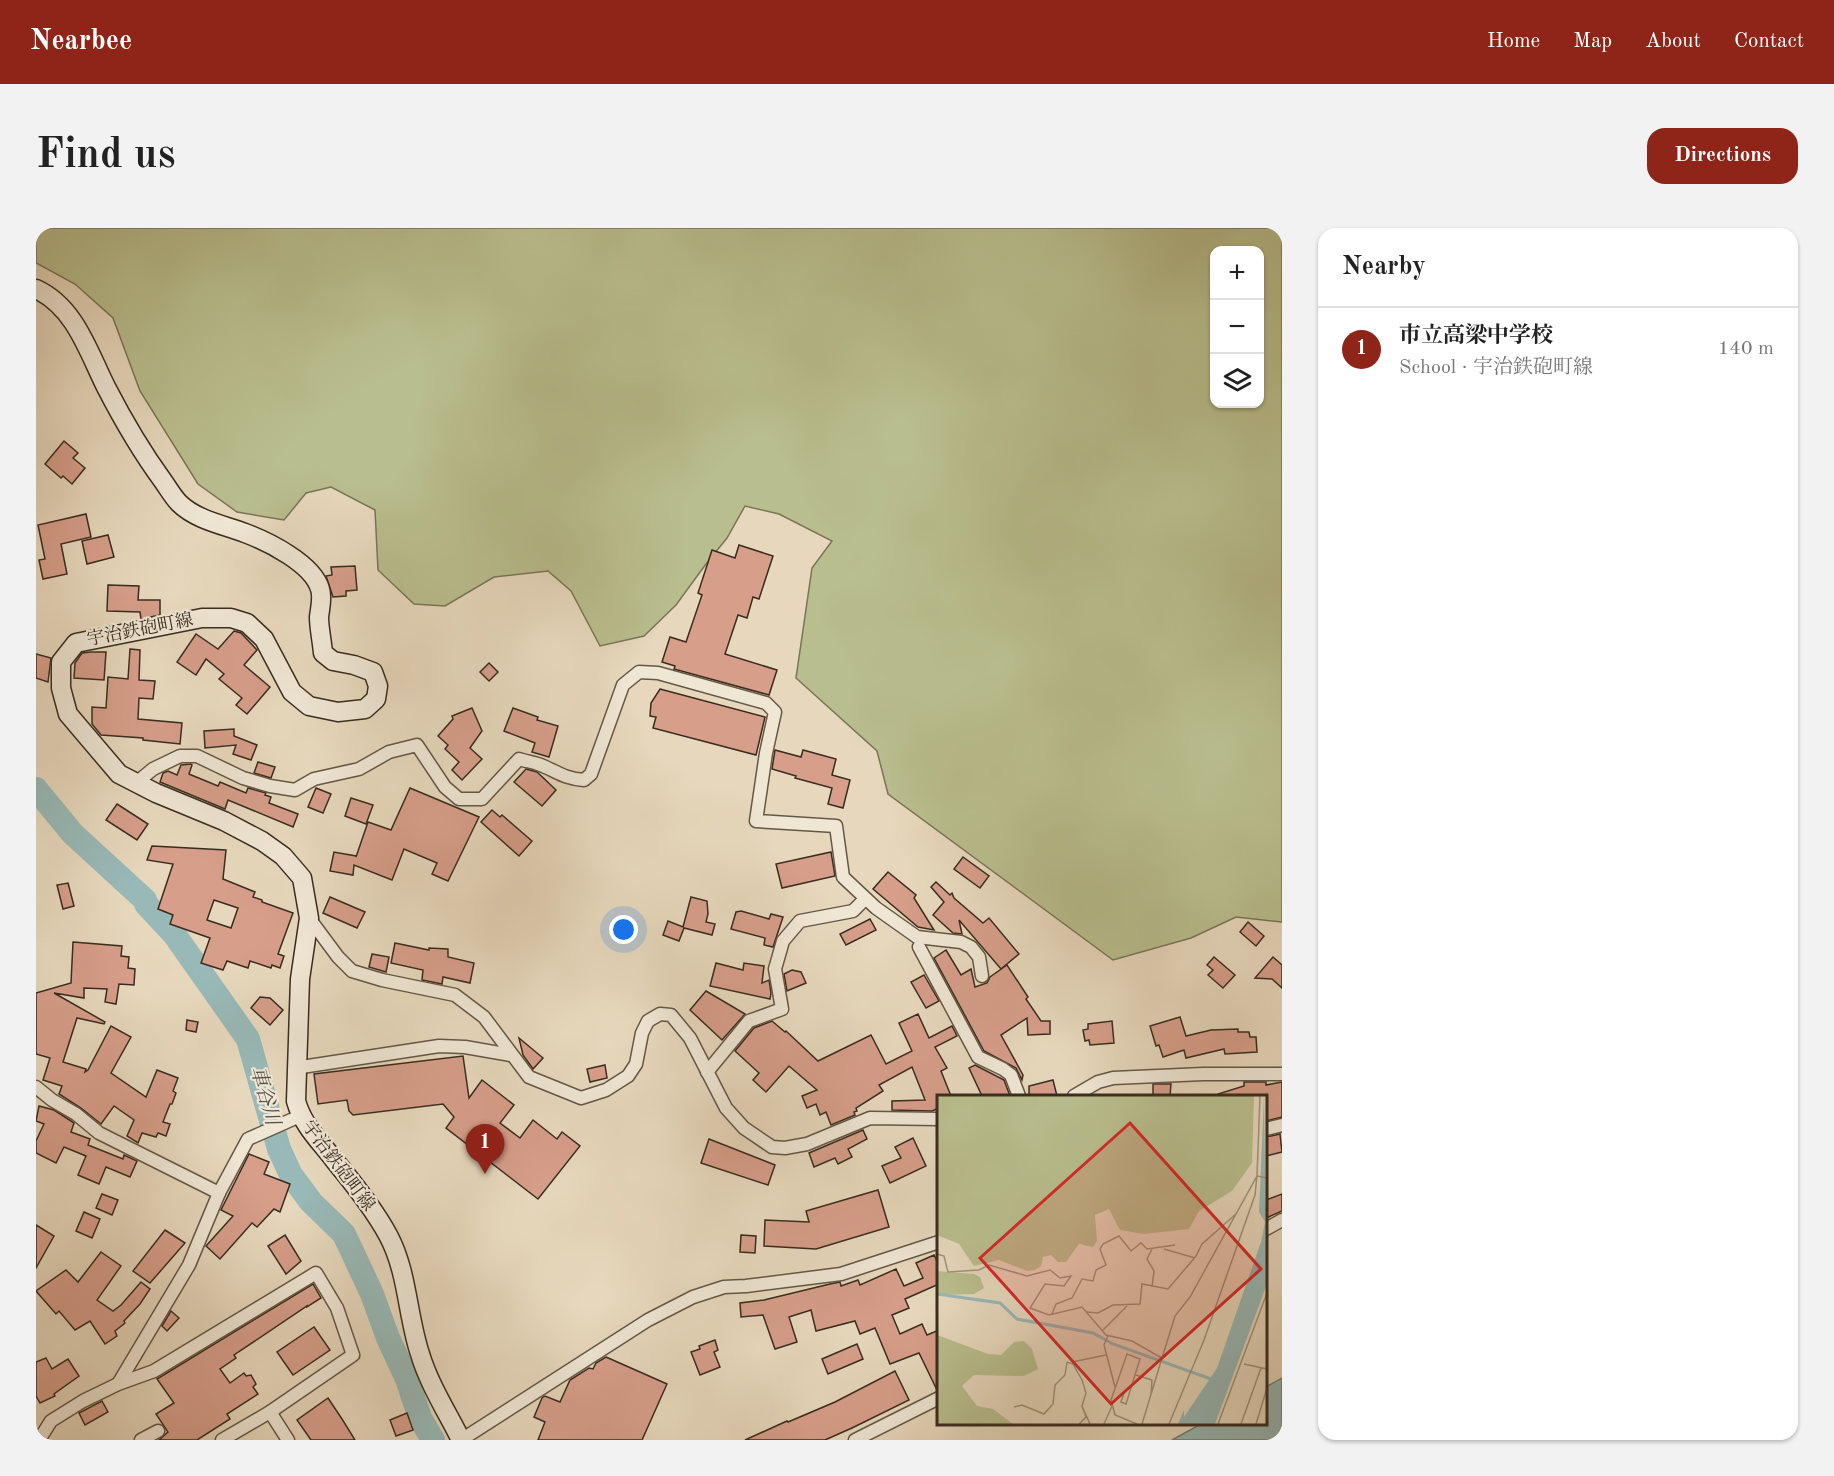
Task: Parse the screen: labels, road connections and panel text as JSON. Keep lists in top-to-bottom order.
{
  "streets": {
    "main road": ["宇治鉄砲町線"]
  },
  "water": ["車谷川"],
  "page": {
    "header": "Nearbee",
    "nav": [
      "Home",
      "Map",
      "About",
      "Contact"
    ],
    "buttons": "Directions",
    "title": "Find us",
    "heading": "Nearby",
    "map_buttons": ["+", "−"],
    "list": [
      {
        "mark": "1",
        "name": "市立高梁中学校",
        "note": "School · 宇治鉄砲町線",
        "value": "140 m"
      }
    ],
    "pins": "1"
  }
}
